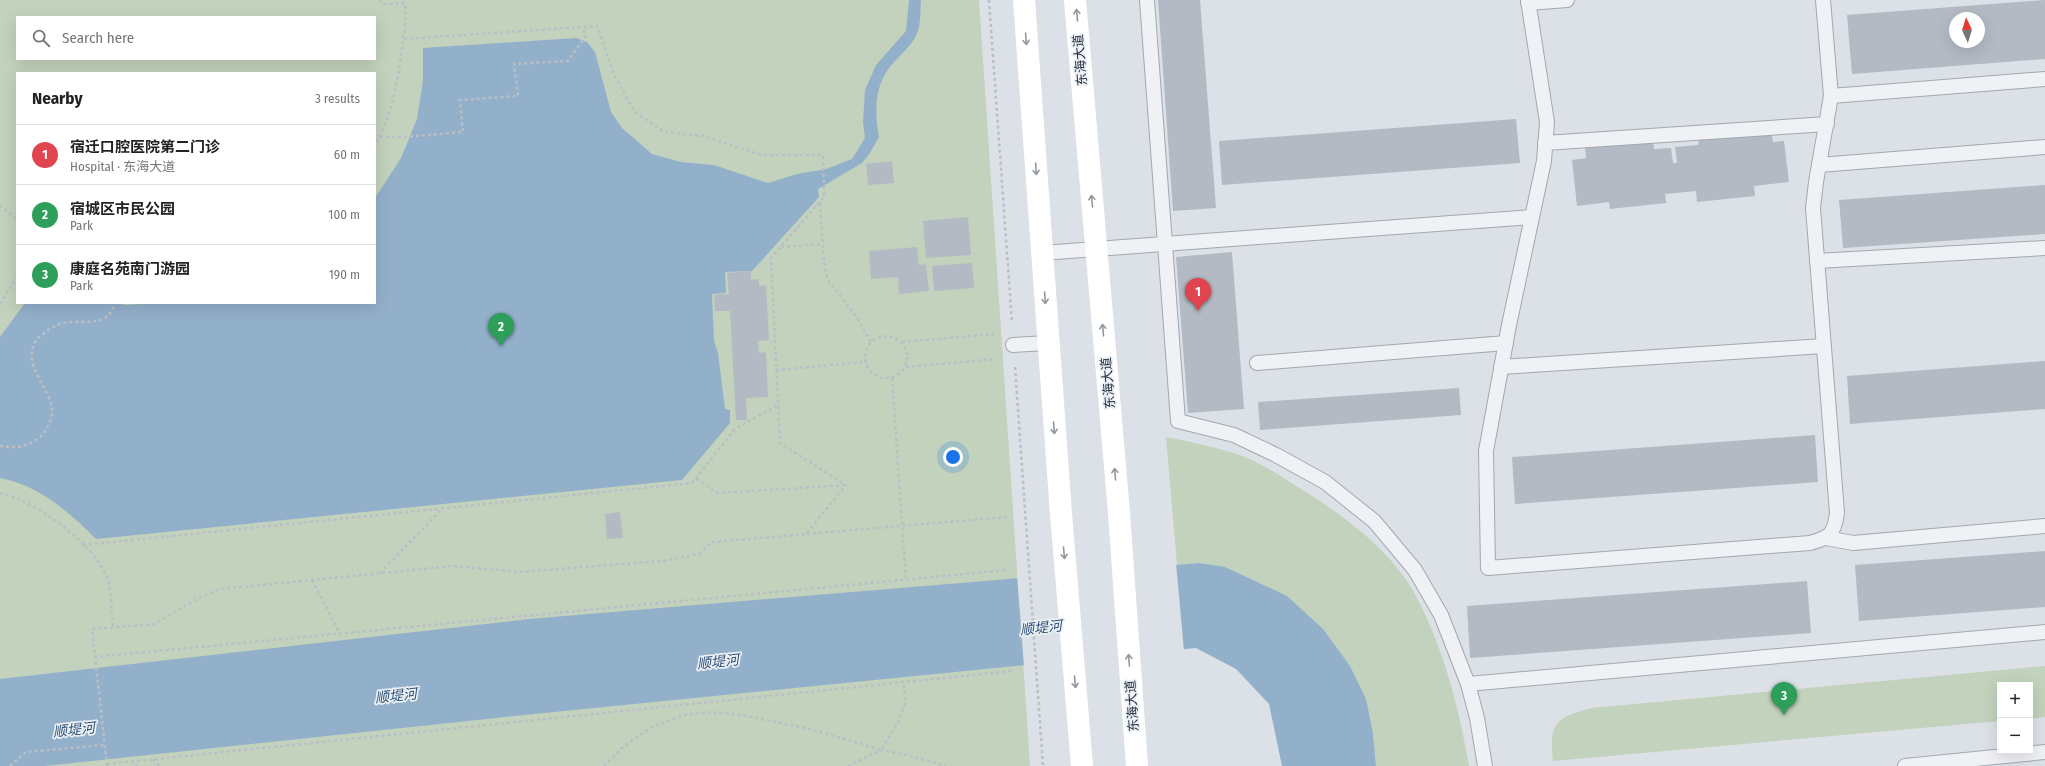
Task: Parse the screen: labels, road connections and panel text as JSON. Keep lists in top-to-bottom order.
{
  "streets": {
    "street": ["东海大道"]
  },
  "water": ["顺堤河"],
  "north": "top",
  "page": {
    "search": "Search here",
    "heading": ["Nearby", "3 results"],
    "list": [
      {
        "mark": "1",
        "name": "宿迁口腔医院第二门诊",
        "note": "Hospital · 东海大道",
        "value": "60 m"
      },
      {
        "mark": "2",
        "name": "宿城区市民公园",
        "note": "Park",
        "value": "100 m"
      },
      {
        "mark": "3",
        "name": "康庭名苑南门游园",
        "note": "Park",
        "value": "190 m"
      }
    ],
    "pins": ["1", "2", "3"],
    "map_buttons": ["+", "−"]
  }
}
